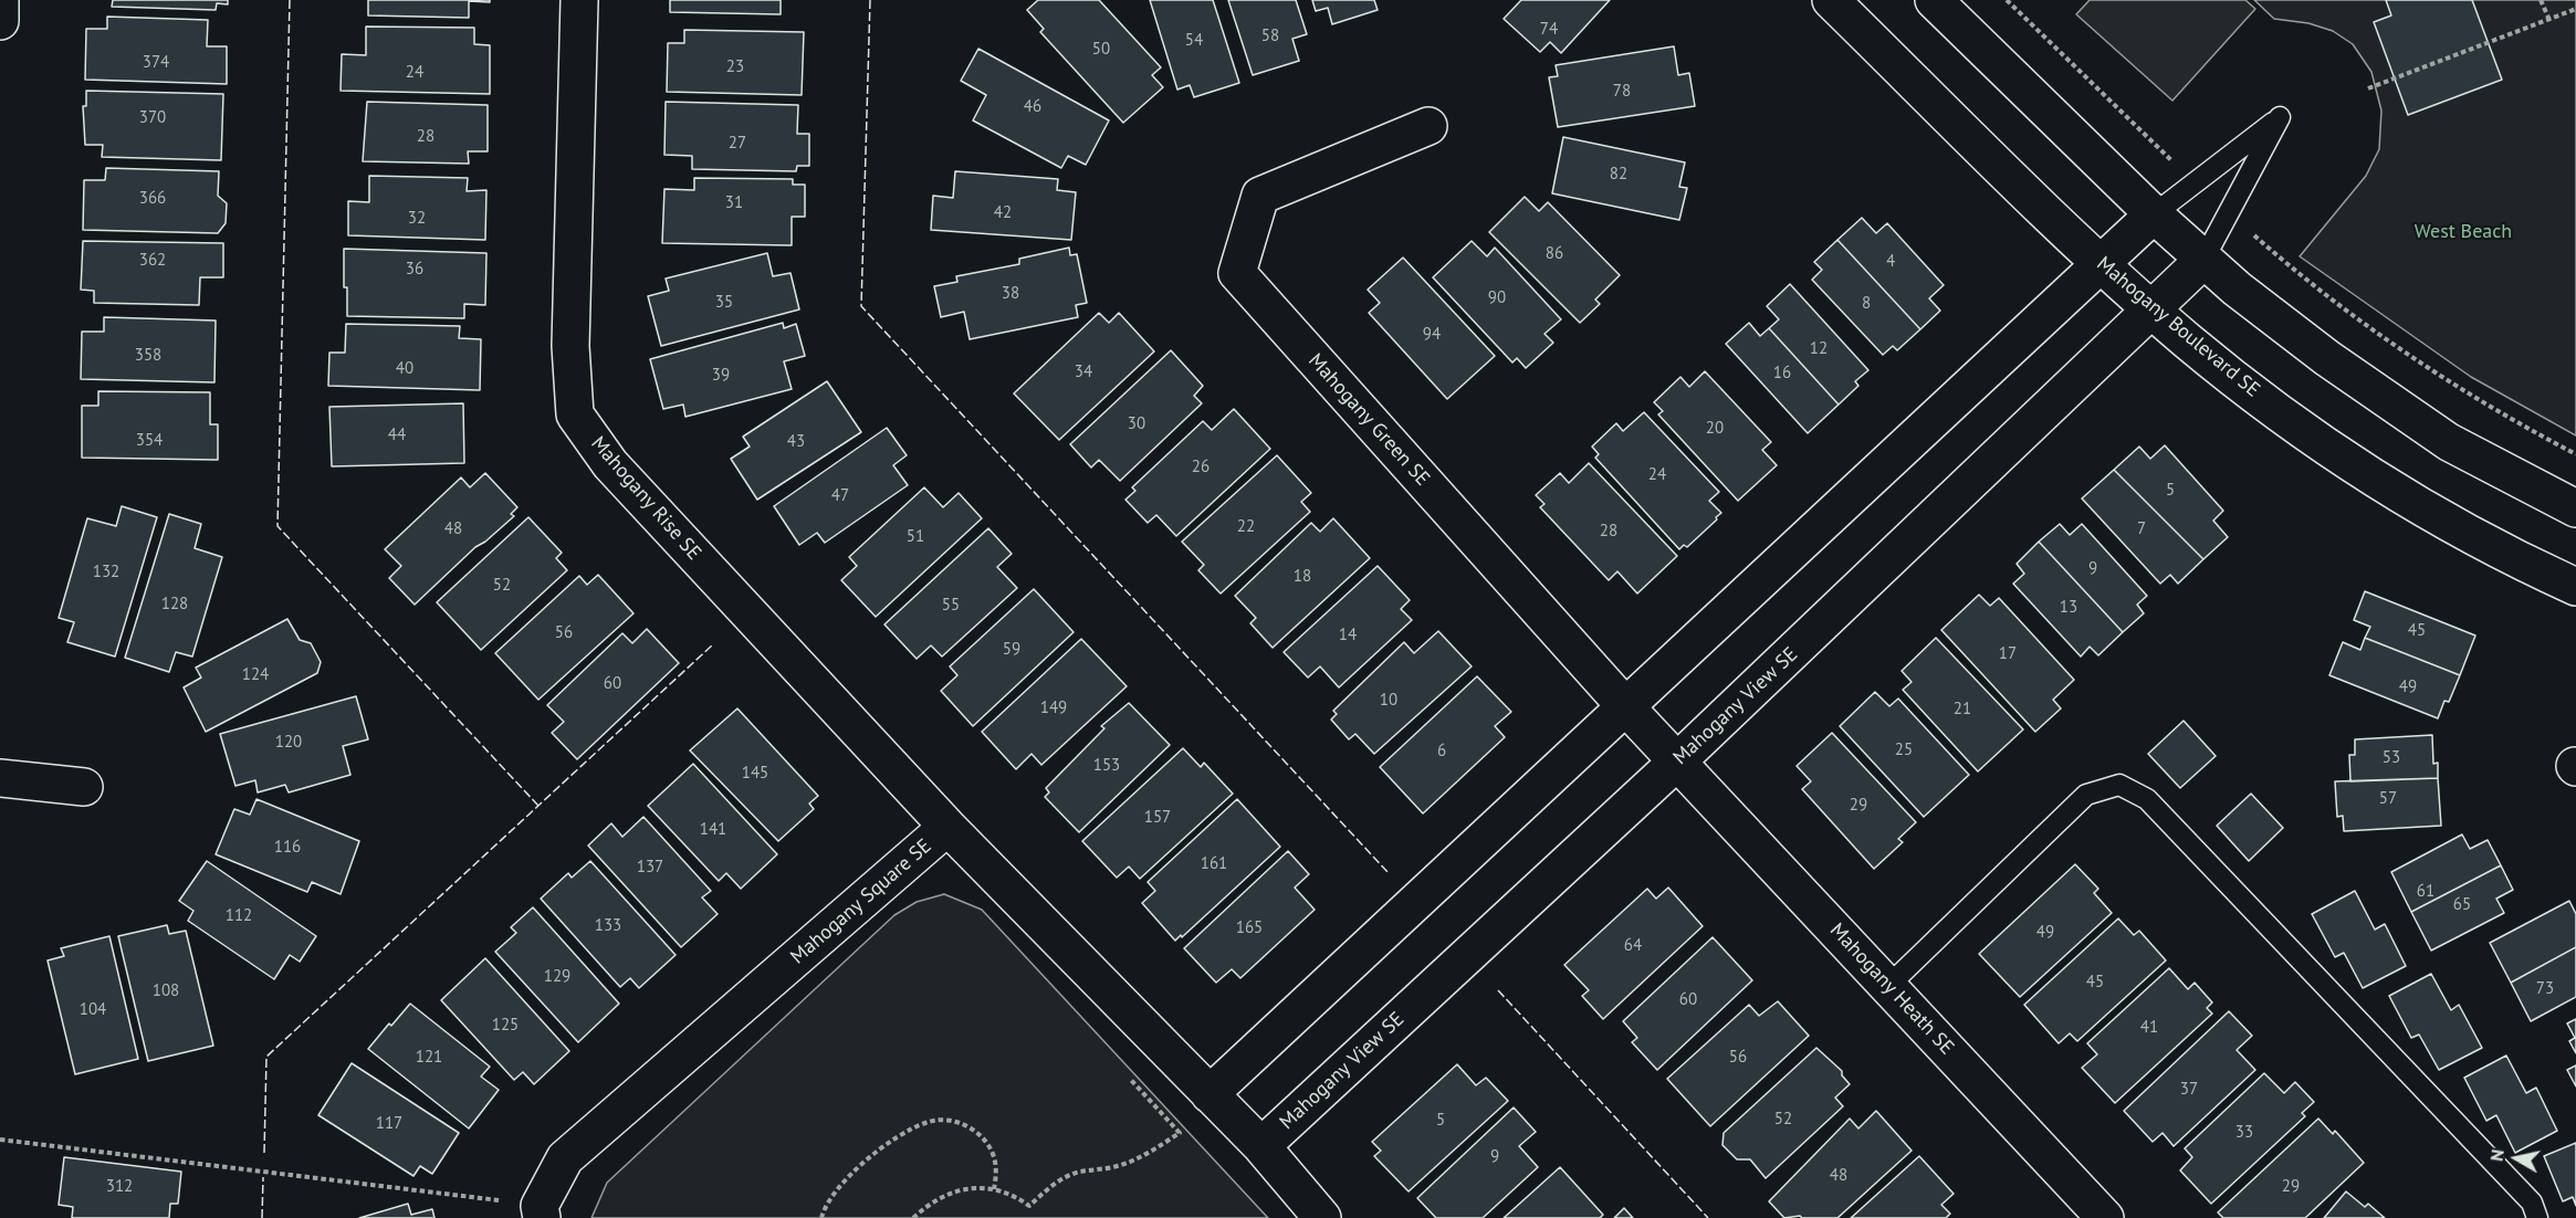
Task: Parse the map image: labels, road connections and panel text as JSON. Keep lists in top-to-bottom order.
{
  "streets": {
    "street": [
      "Mahogany Boulevard SE",
      "Mahogany Green SE",
      "Mahogany Rise SE",
      "Mahogany View SE",
      "Mahogany Square SE",
      "Mahogany Heath SE"
    ]
  },
  "crossings": [
    ["Mahogany Boulevard SE", "Mahogany View SE"],
    ["Mahogany Green SE", "Mahogany View SE"],
    ["Mahogany Green SE", "Mahogany Heath SE"],
    ["Mahogany Rise SE", "Mahogany Square SE"],
    ["Mahogany View SE", "Mahogany Square SE"],
    ["Mahogany View SE", "Mahogany Heath SE"]
  ],
  "parks": ["West Beach"],
  "house_numbers": [
    "74",
    "58",
    "54",
    "50",
    "374",
    "23",
    "24",
    "78",
    "46",
    "370",
    "28",
    "27",
    "82",
    "366",
    "31",
    "42",
    "32",
    "86",
    "362",
    "4",
    "36",
    "38",
    "90",
    "35",
    "8",
    "94",
    "12",
    "358",
    "40",
    "34",
    "16",
    "39",
    "30",
    "20",
    "44",
    "354",
    "43",
    "26",
    "24",
    "5",
    "47",
    "22",
    "48",
    "7",
    "28",
    "51",
    "9",
    "132",
    "18",
    "52",
    "128",
    "55",
    "13",
    "45",
    "56",
    "14",
    "59",
    "17",
    "124",
    "60",
    "49",
    "10",
    "149",
    "21",
    "120",
    "25",
    "6",
    "53",
    "153",
    "145",
    "57",
    "29",
    "157",
    "141",
    "116",
    "161",
    "137",
    "61",
    "65",
    "112",
    "133",
    "165",
    "49",
    "64",
    "129",
    "45",
    "73",
    "108",
    "60",
    "104",
    "125",
    "41",
    "121",
    "56",
    "37",
    "52",
    "5",
    "117",
    "33",
    "9",
    "48",
    "312",
    "29"
  ],
  "north": "left"
}
